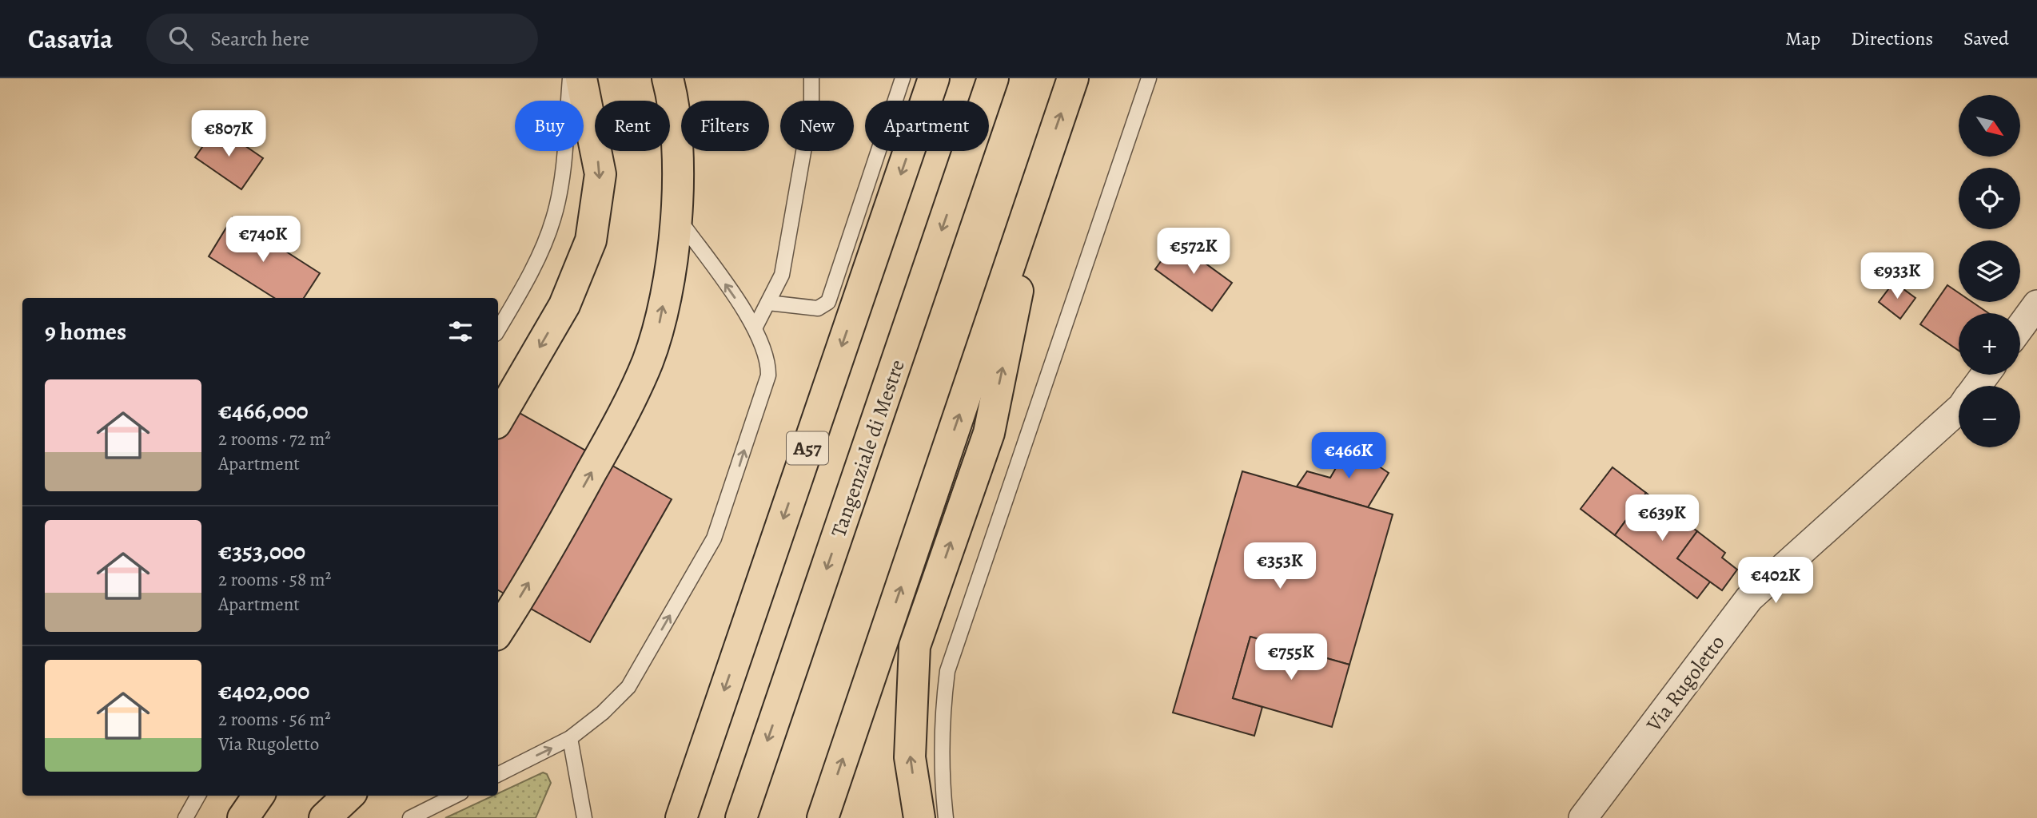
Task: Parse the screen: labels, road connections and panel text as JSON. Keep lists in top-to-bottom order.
{
  "streets": {
    "highway": ["A57", "Tangenziale di Mestre"],
    "street": ["Via Rugoletto"]
  },
  "north": "bottom right",
  "page": {
    "header": "Casavia",
    "search": "Search here",
    "nav": ["Map", "Directions", "Saved"],
    "map_buttons": ["+", "−"],
    "chip": [
      "Buy",
      "Rent",
      "Filters",
      "New",
      "Apartment"
    ],
    "price": [
      "€807K",
      "€740K",
      "€572K",
      "€933K",
      "€466K",
      "€639K",
      "€353K",
      "€402K",
      "€755K"
    ],
    "heading": "9 homes",
    "list": [
      {
        "name": "€466,000",
        "note": "2 rooms · 72 m² · Apartment"
      },
      {
        "name": "€353,000",
        "note": "2 rooms · 58 m² · Apartment"
      },
      {
        "name": "€402,000",
        "note": "2 rooms · 56 m² · Via Rugoletto"
      }
    ]
  }
}
